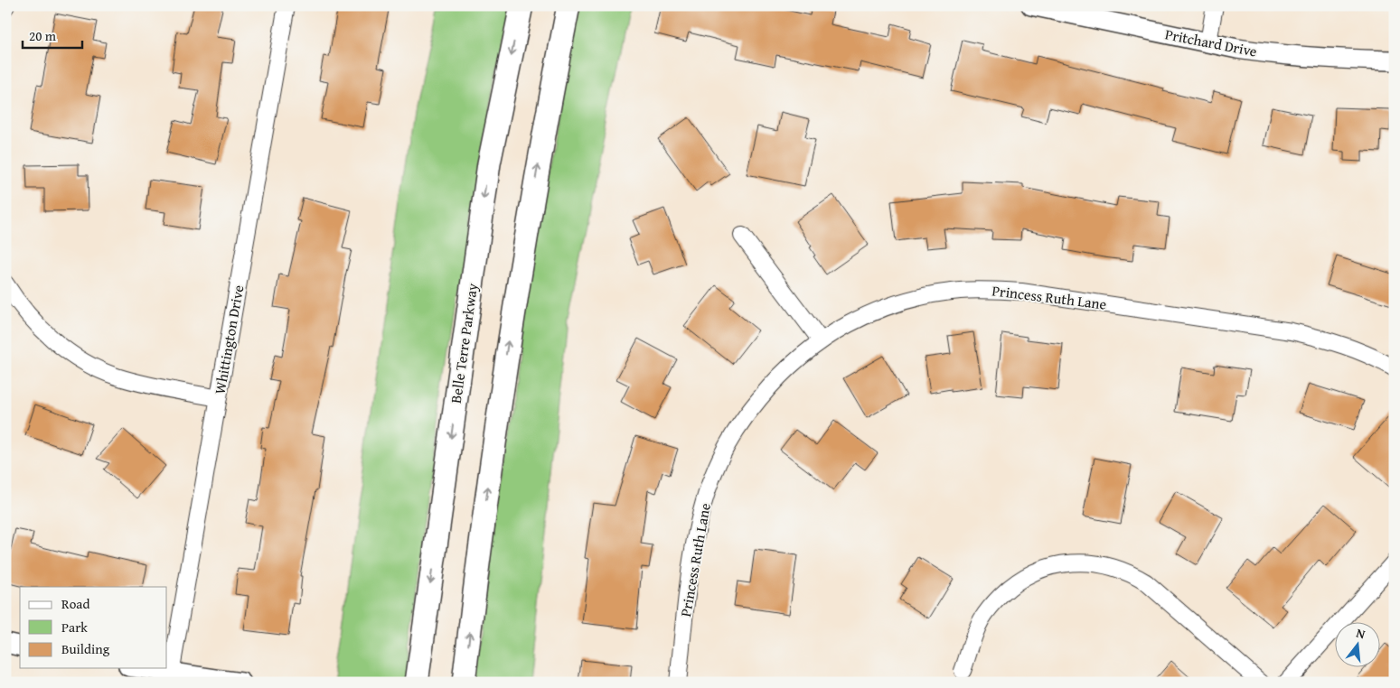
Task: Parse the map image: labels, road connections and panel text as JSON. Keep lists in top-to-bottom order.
{
  "streets": {
    "main road": ["Belle Terre Parkway"],
    "street": ["Pritchard Drive", "Princess Ruth Lane", "Whittington Drive"]
  },
  "legend": ["Road", "Park", "Building"],
  "scale_bar": "20 m",
  "north": "top"
}
